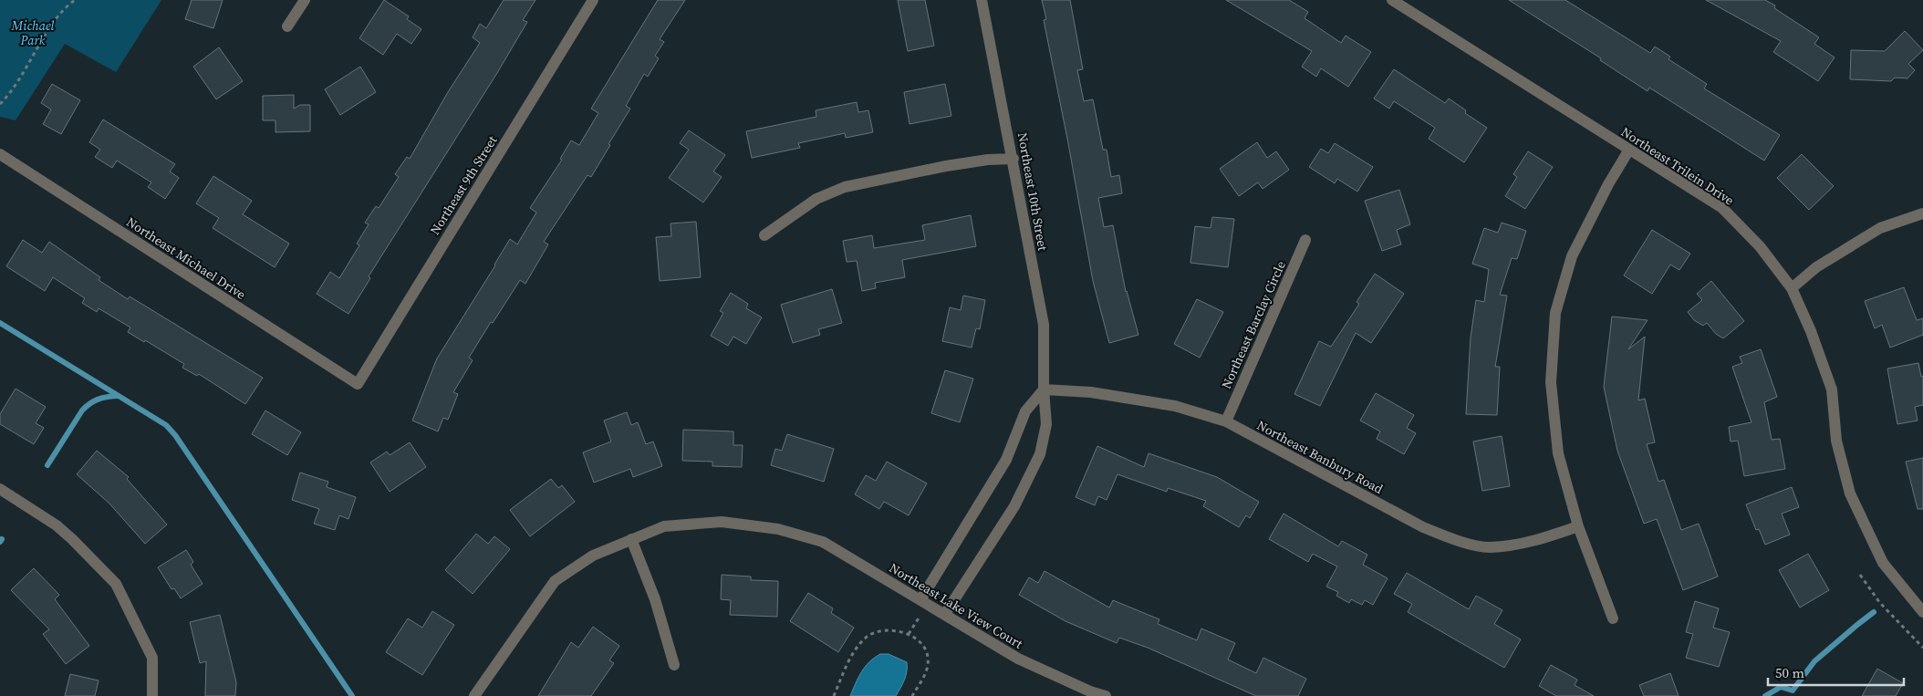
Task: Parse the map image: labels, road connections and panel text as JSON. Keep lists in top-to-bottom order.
{
  "streets": {
    "street": [
      "Northeast Trilein Drive",
      "Northeast 9th Street",
      "Northeast 10th Street",
      "Northeast Michael Drive",
      "Northeast Barclay Circle",
      "Northeast Banbury Road",
      "Northeast Lake View Court"
    ]
  },
  "crossings": [
    ["Northeast 9th Street", "Northeast Michael Drive"],
    ["Northeast 10th Street", "Northeast Banbury Road"],
    ["Northeast 10th Street", "Northeast Lake View Court"],
    ["Northeast Barclay Circle", "Northeast Banbury Road"]
  ],
  "parks": ["Michael Park"],
  "scale_bar": "50 m"
}
